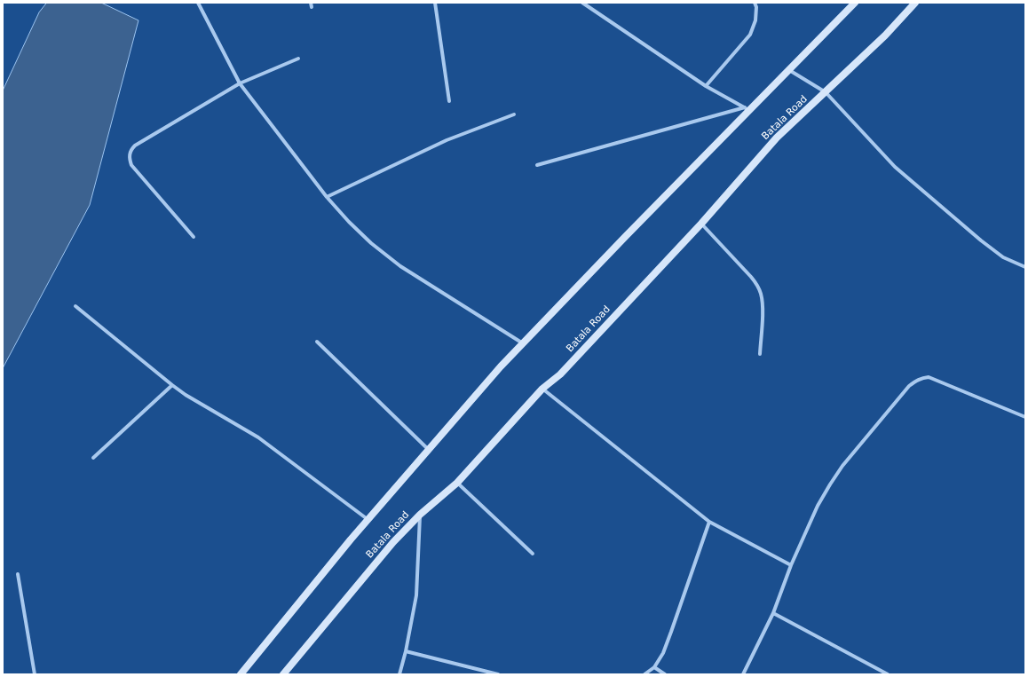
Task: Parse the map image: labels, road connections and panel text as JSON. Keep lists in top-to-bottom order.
{
  "streets": {
    "main road": ["Batala Road"]
  }
}
